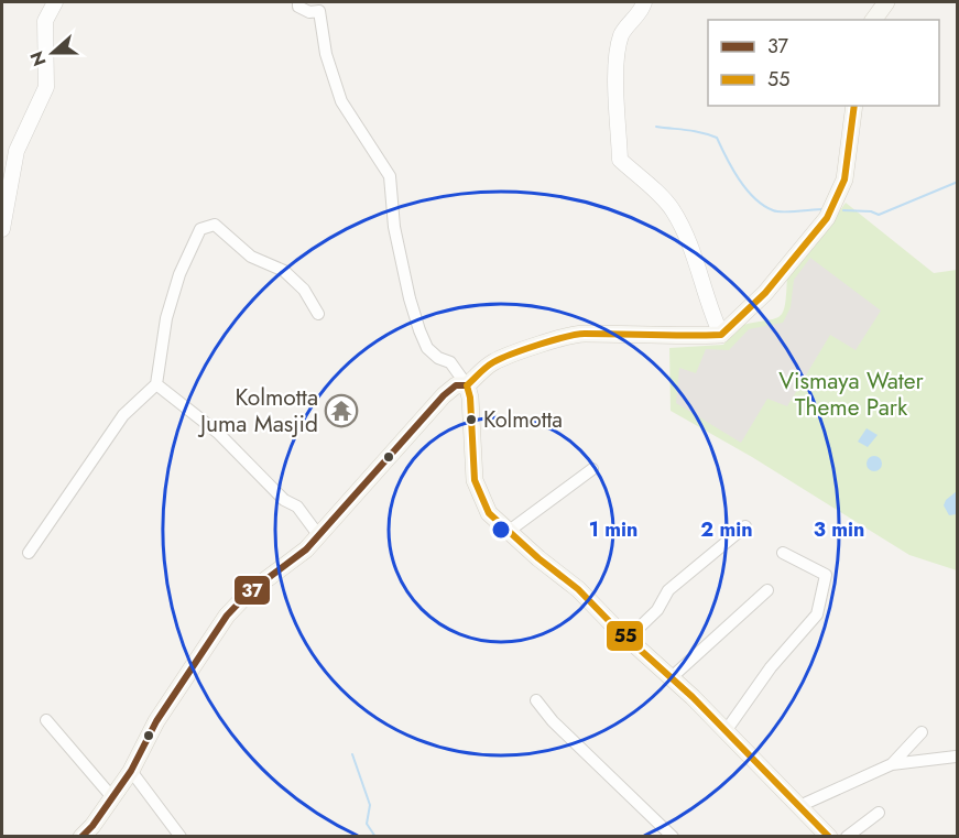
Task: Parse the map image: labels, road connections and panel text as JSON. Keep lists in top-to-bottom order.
{
  "parks": ["Vismaya Water Theme Park"],
  "places": {
    "temple": ["Kolmotta Juma Masjid"],
    "other": ["Kolmotta"]
  },
  "lines": ["transit line 55", "transit line 37"],
  "legend": ["37", "55"],
  "north": "left",
  "rings": ["1 min", "2 min", "3 min"]
}
